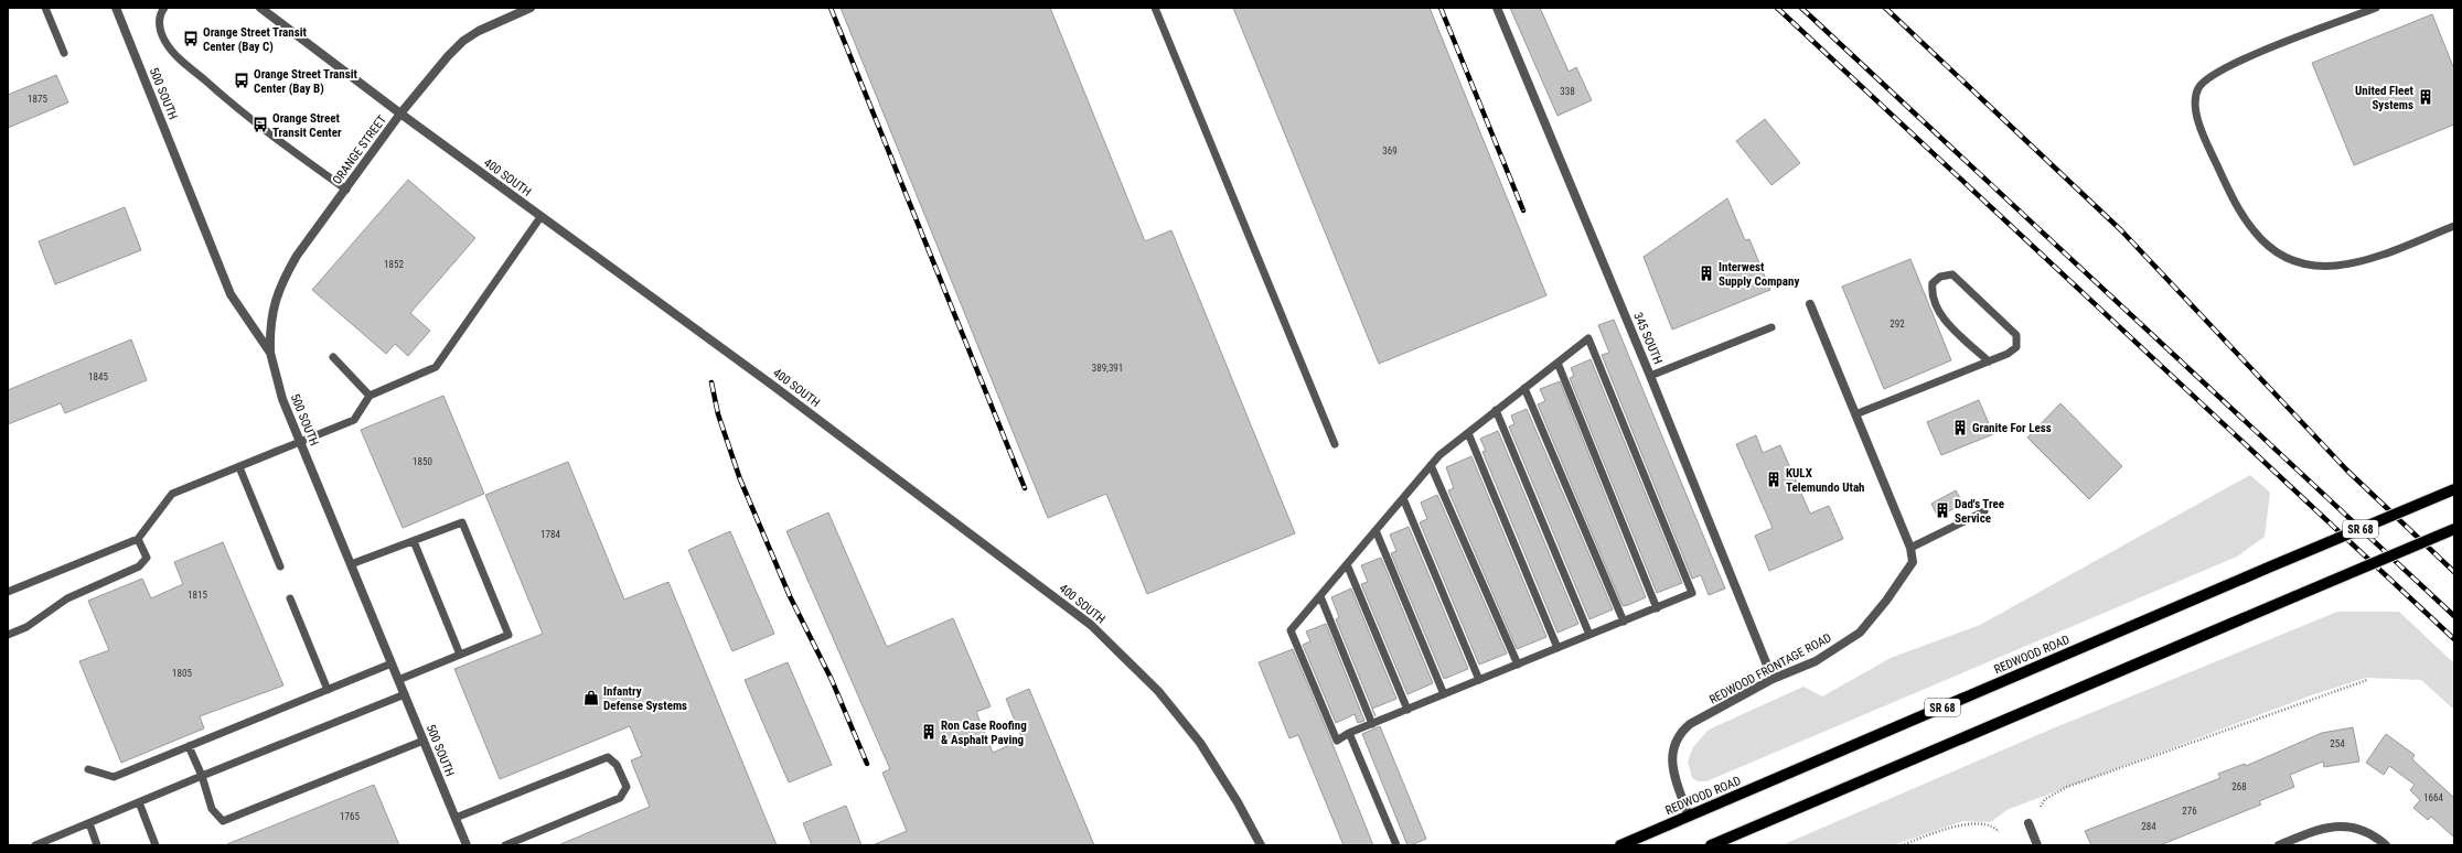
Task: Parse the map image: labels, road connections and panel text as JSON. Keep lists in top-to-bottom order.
{
  "streets": {
    "main road": ["SR 68", "REDWOOD ROAD"],
    "street": [
      "500 SOUTH",
      "ORANGE STREET",
      "400 SOUTH",
      "345 SOUTH",
      "REDWOOD FRONTAGE ROAD"
    ]
  },
  "crossings": [
    ["500 SOUTH", "ORANGE STREET"],
    ["ORANGE STREET", "400 SOUTH"],
    ["345 SOUTH", "REDWOOD FRONTAGE ROAD"],
    ["REDWOOD ROAD", "REDWOOD FRONTAGE ROAD"]
  ],
  "places": {
    "bus stop": ["Orange Street Transit Center (Bay C)", "Orange Street Transit Center (Bay B)", "Orange Street Transit Center"],
    "building": [
      "United Fleet Systems",
      "Interwest Supply Company",
      "Granite For Less",
      "KULX Telemundo Utah",
      "Dad's Tree Service",
      "Ron Case Roofing & Asphalt Paving"
    ],
    "shop": ["Infantry Defense Systems"]
  },
  "house_numbers": [
    "338",
    "1875",
    "369",
    "1852",
    "292",
    "389;391",
    "1845",
    "1850",
    "1784",
    "1815",
    "1805",
    "254",
    "268",
    "1664",
    "276",
    "1765",
    "284"
  ]
}
